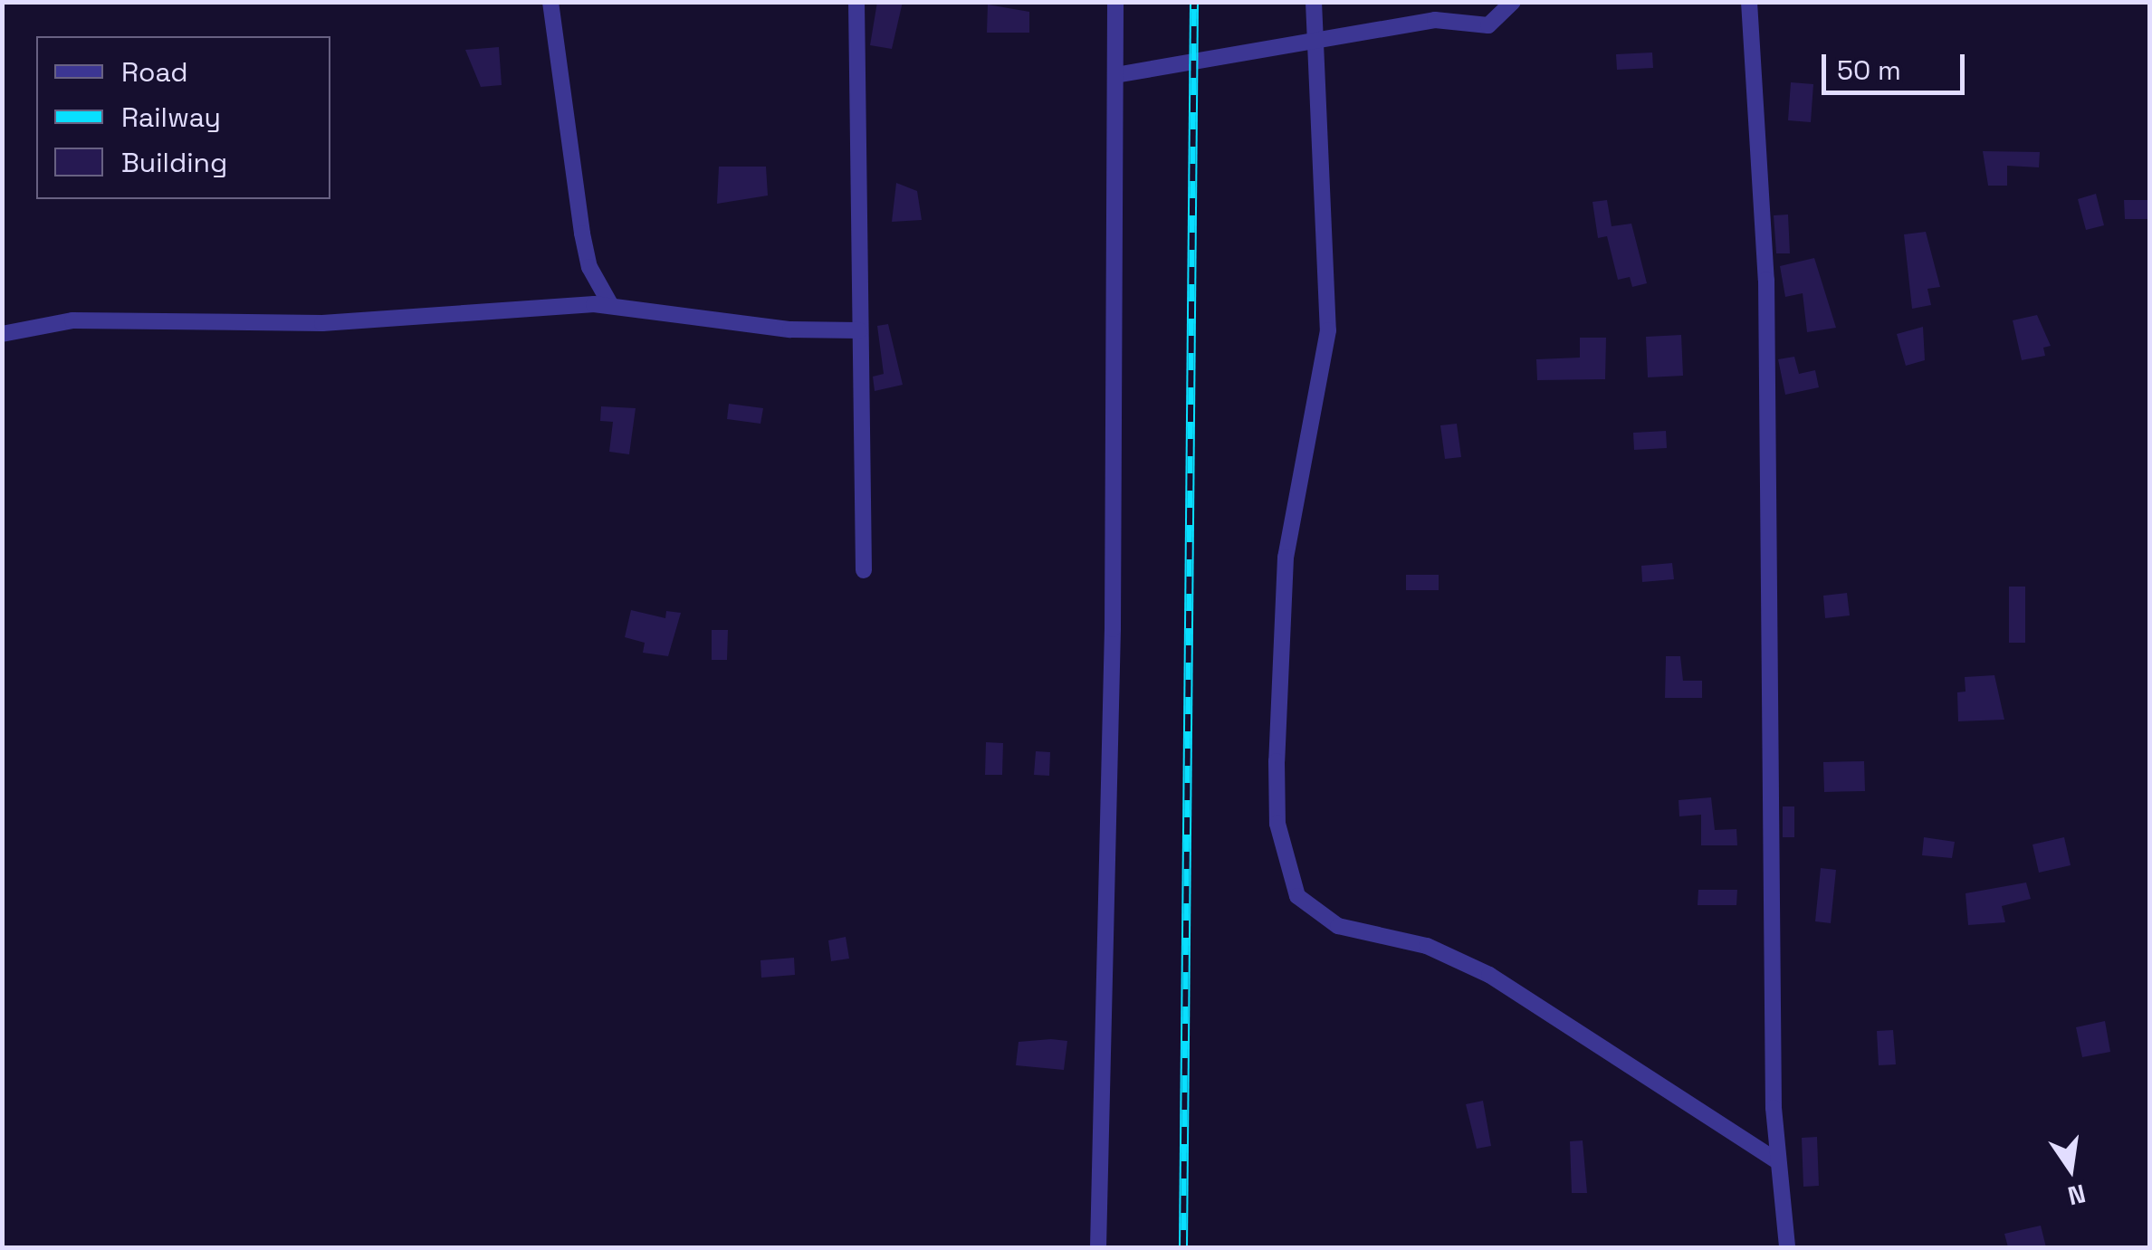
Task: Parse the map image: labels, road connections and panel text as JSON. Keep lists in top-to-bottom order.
{
  "legend": ["Road", "Railway", "Building"],
  "scale_bar": "50 m",
  "north": "bottom"
}
